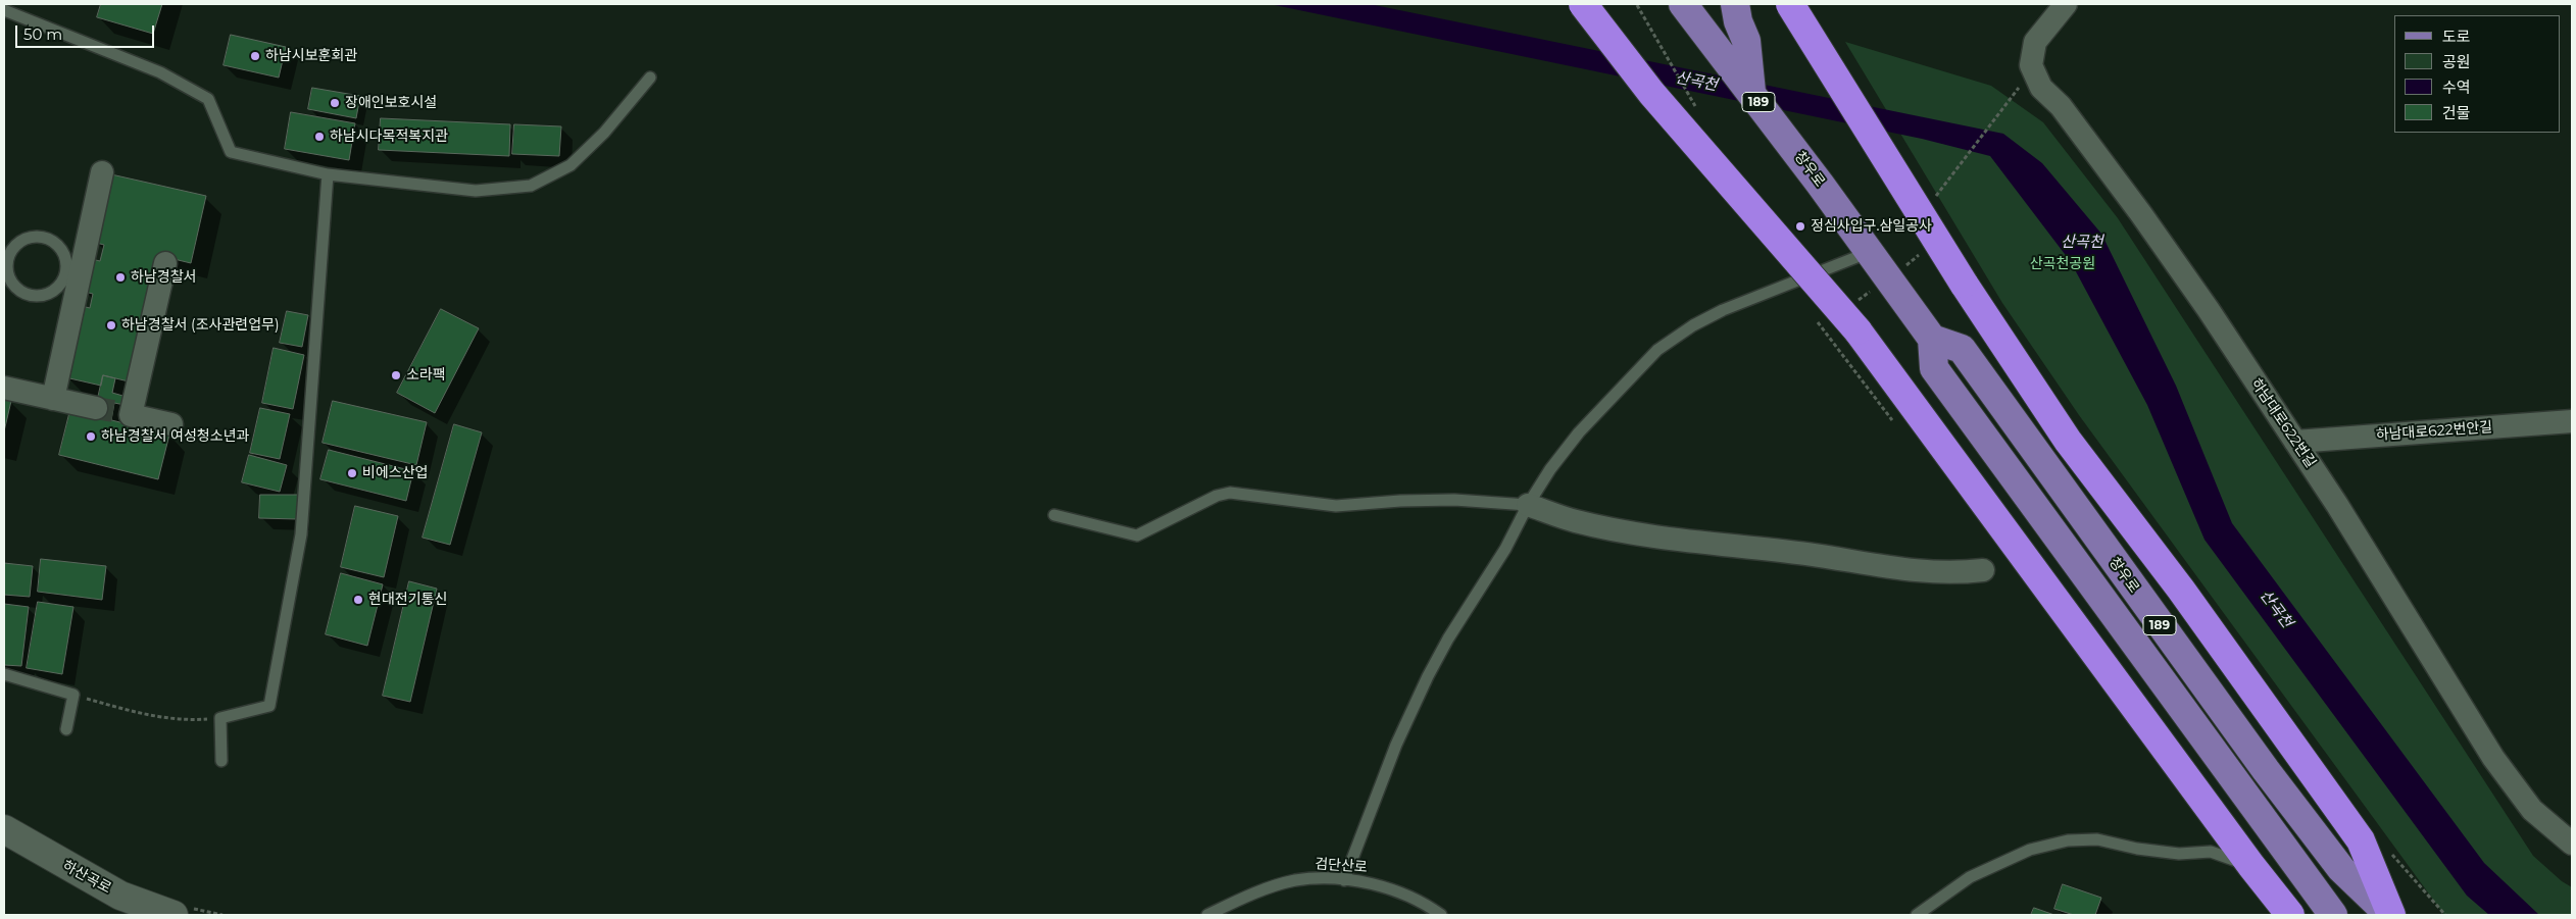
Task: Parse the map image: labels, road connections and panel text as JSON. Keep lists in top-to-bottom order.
{
  "streets": {
    "main road": ["189", "창우로"],
    "street": ["하남대로622번길", "하남대로622번안길", "하산곡로"],
    "lane": ["검단산로"]
  },
  "crossings": [
    ["189", "창우로"],
    ["하남대로622번길", "하남대로622번안길"]
  ],
  "water": ["산곡천"],
  "parks": ["산곡천공원"],
  "places": [
    "하남시보훈회관",
    "장애인보호시설",
    "하남시다목적복지관",
    "정심사입구.삼일공사",
    "하남경찰서",
    "하남경찰서 (조사관련업무)",
    "소라팩",
    "하남경찰서 여성청소년과",
    "비에스산업",
    "현대전기통신"
  ],
  "legend": [
    "도로",
    "공원",
    "수역",
    "건물"
  ],
  "scale_bar": "50 m"
}
